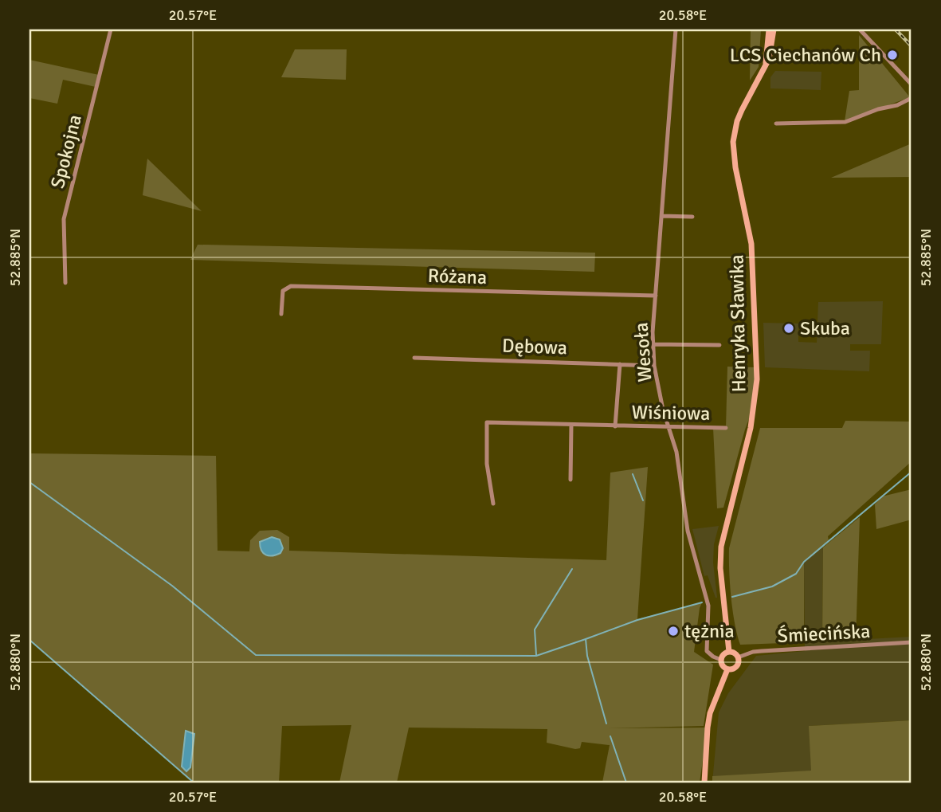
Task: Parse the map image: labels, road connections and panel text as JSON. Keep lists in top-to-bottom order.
{
  "streets": {
    "main road": ["Henryka Sławika"],
    "street": [
      "Spokojna",
      "Różana",
      "Dębowa",
      "Wesoła",
      "Wiśniowa",
      "Śmiecińska"
    ]
  },
  "crossings": [
    ["Różana", "Wesoła"],
    ["Henryka Sławika", "Wesoła"],
    ["Henryka Sławika", "Śmiecińska"],
    ["Dębowa", "Wesoła"],
    ["Dębowa", "Wiśniowa"],
    ["Wesoła", "Wiśniowa"],
    ["Wesoła", "Śmiecińska"]
  ],
  "places": ["LCS Ciechanów Ch", "Skuba", "tężnia"],
  "coordinates": [
    "20.57°E",
    "20.58°E",
    "52.885°N",
    "52.880°N"
  ]
}
